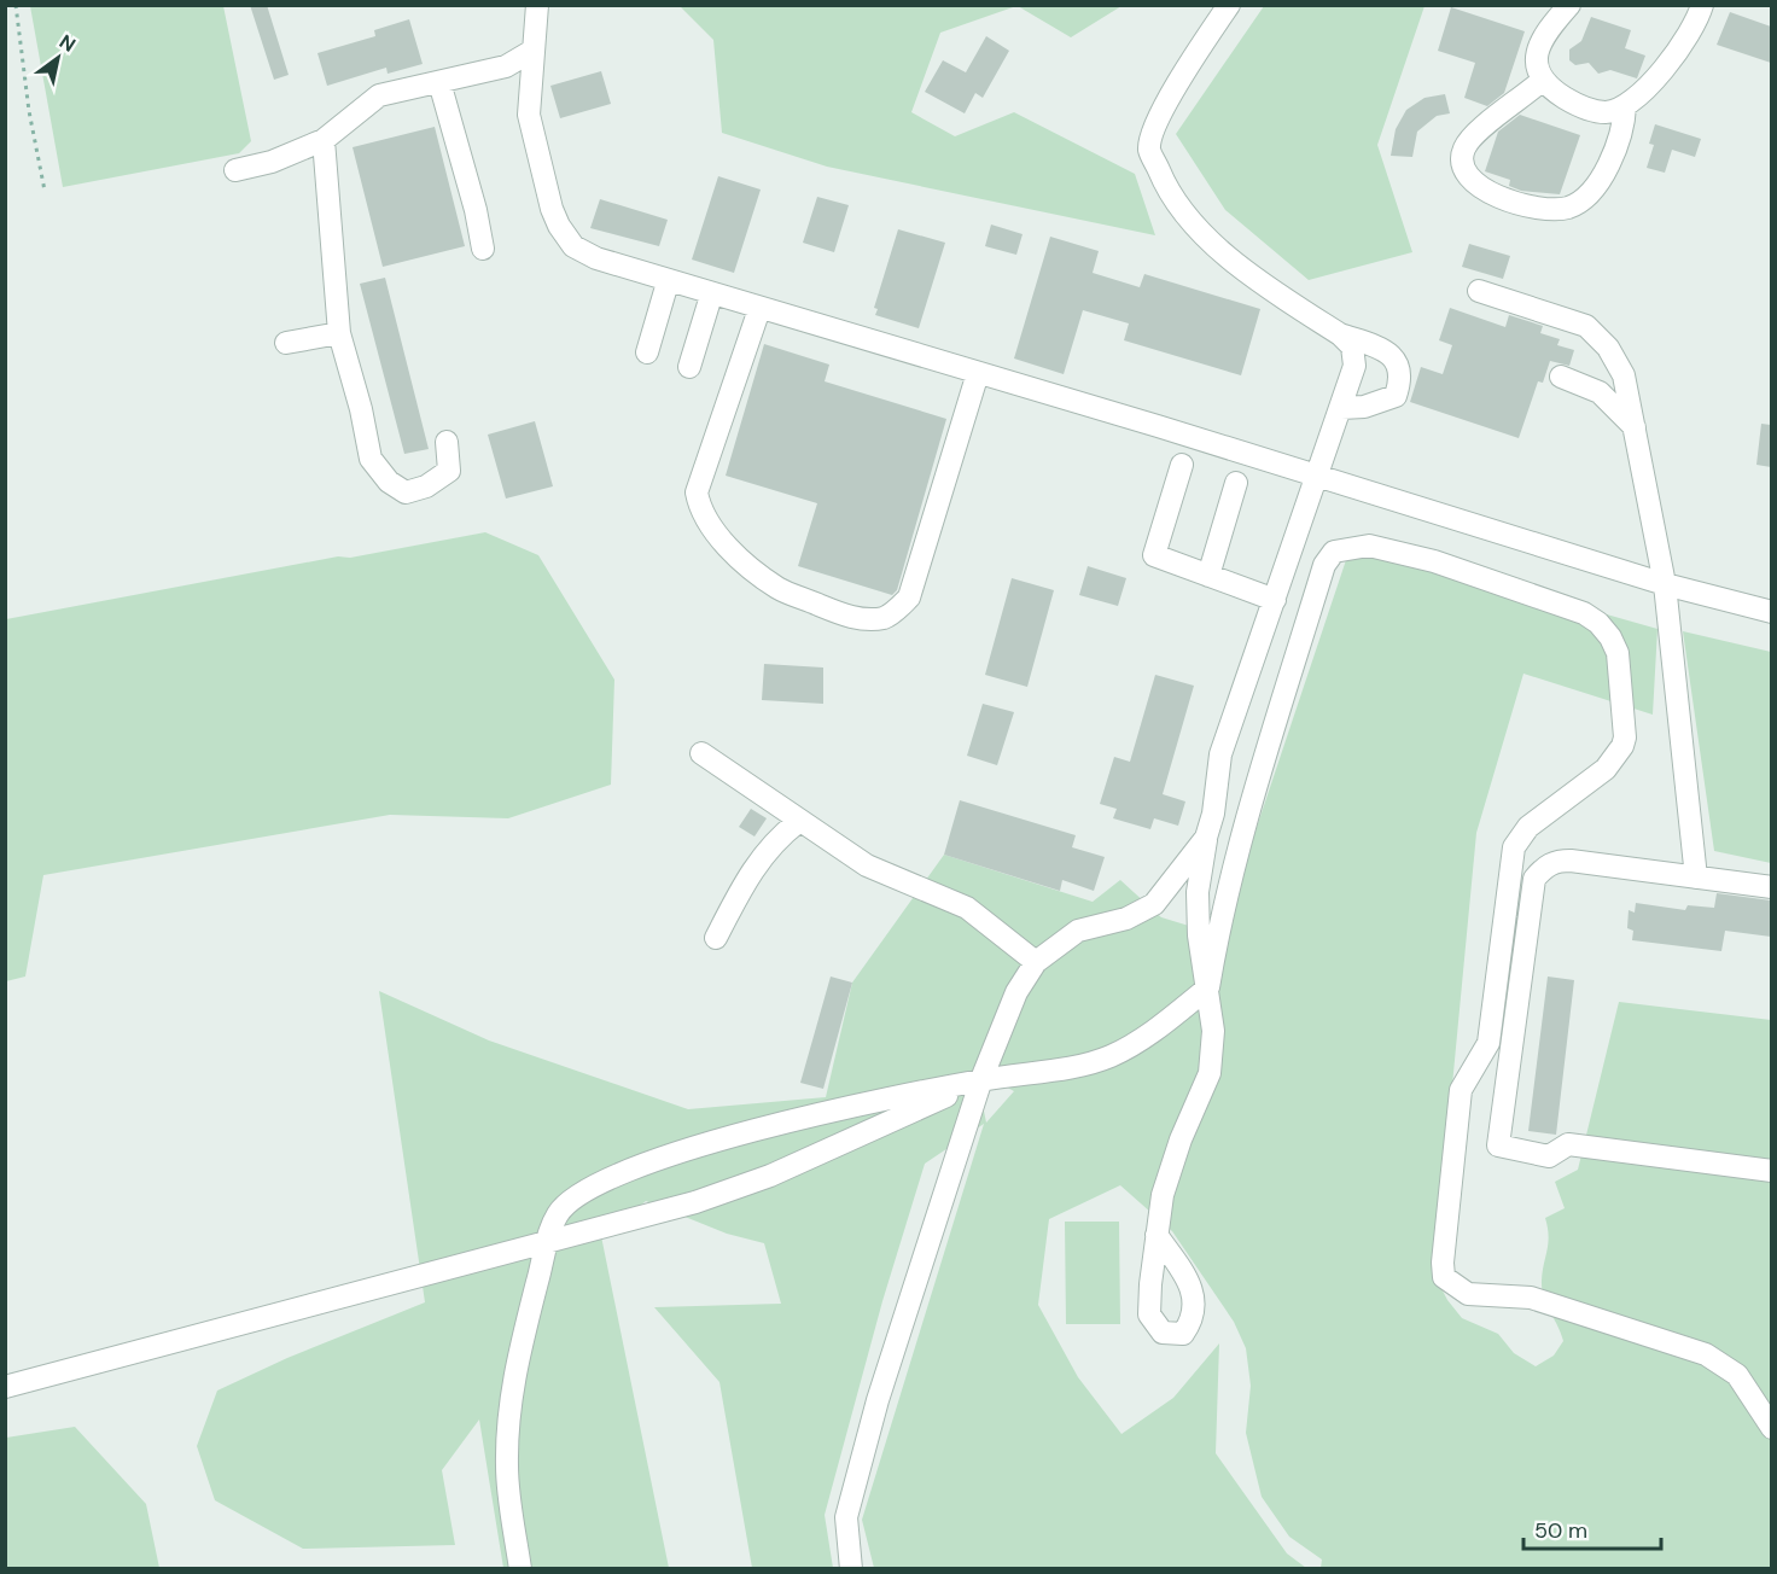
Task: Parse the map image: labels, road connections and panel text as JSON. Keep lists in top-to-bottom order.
{
  "scale_bar": "50 m",
  "north": "top right"
}
